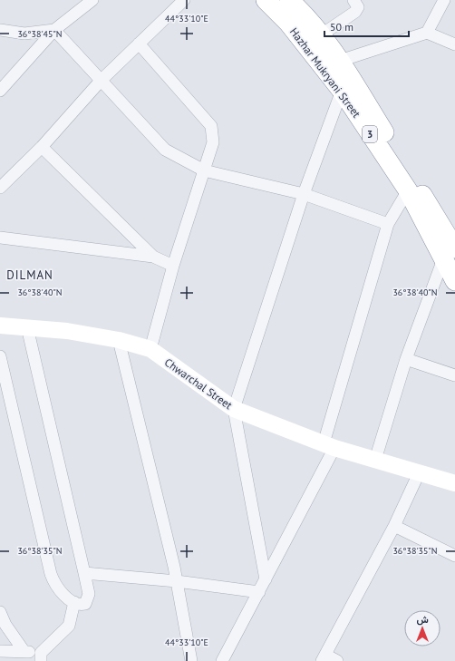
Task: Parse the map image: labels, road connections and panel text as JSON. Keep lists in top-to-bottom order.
{
  "streets": {
    "highway": ["Hazhar Mukryani Street", "3"],
    "main road": ["Chwarchal Street"]
  },
  "districts": ["DILMAN"],
  "scale_bar": "50 m",
  "north": "top",
  "coordinates": [
    "44°33'10\"E",
    "36°38'45\"N",
    "36°38'40\"N",
    "36°38'35\"N"
  ]
}
